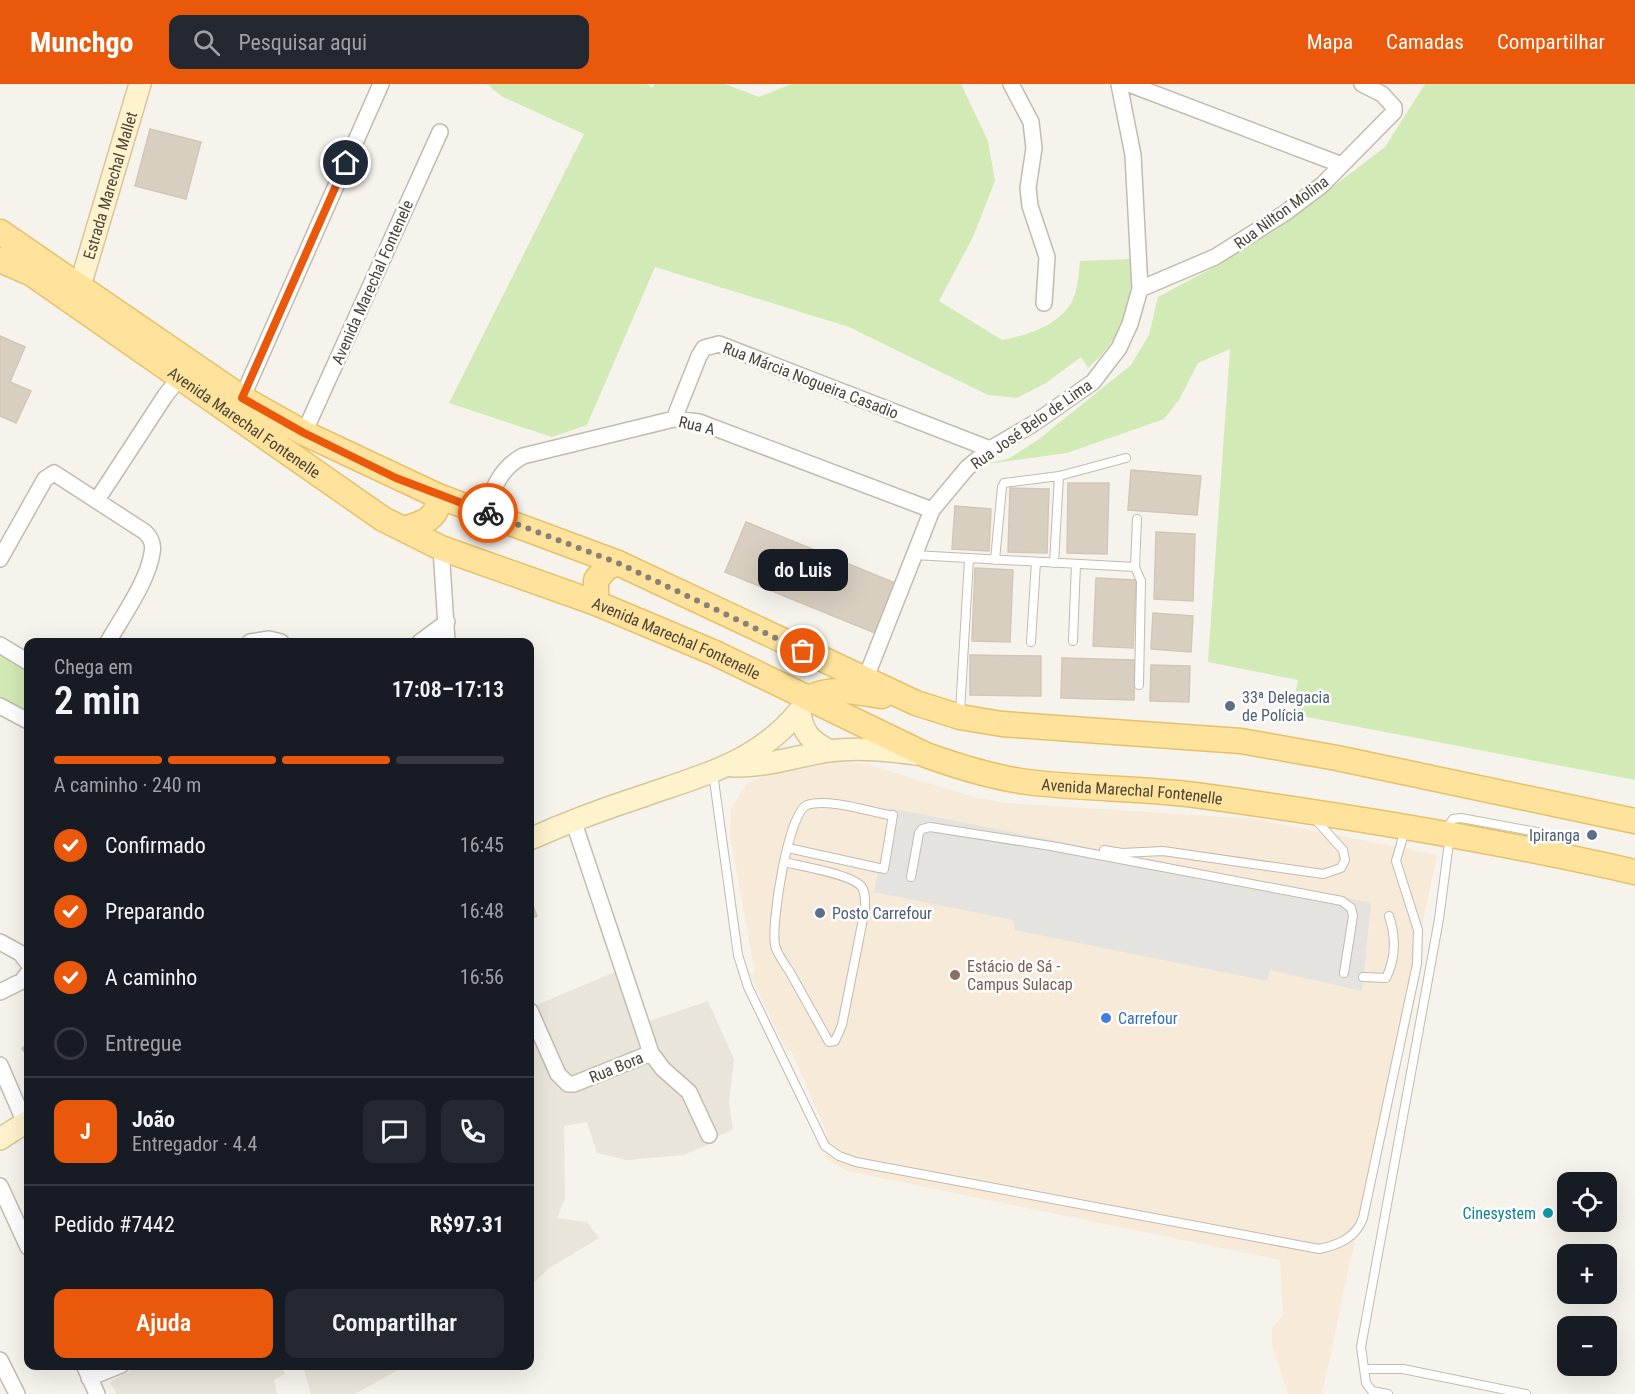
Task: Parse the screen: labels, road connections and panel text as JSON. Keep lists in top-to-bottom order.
{
  "streets": {
    "main road": ["Estrada Marechal Mallet", "Avenida Marechal Fontenelle"],
    "street": [
      "Rua Nilton Molina",
      "Avenida Marechal Fontenele",
      "Rua Márcia Nogueira Casadio",
      "Rua José Belo de Lima",
      "Rua A",
      "Rua Bora"
    ]
  },
  "crossings": [
    ["Estrada Marechal Mallet", "Avenida Marechal Fontenelle"],
    ["Rua Nilton Molina", "Rua José Belo de Lima"],
    ["Avenida Marechal Fontenele", "Avenida Marechal Fontenelle"],
    ["Rua Márcia Nogueira Casadio", "Rua José Belo de Lima"],
    ["Rua Márcia Nogueira Casadio", "Rua A"],
    ["Avenida Marechal Fontenelle", "Rua José Belo de Lima"],
    ["Avenida Marechal Fontenelle", "Rua A"],
    ["Rua José Belo de Lima", "Rua A"]
  ],
  "places": [
    "do Luis",
    "33ª Delegacia de Polícia",
    "Ipiranga",
    "Posto Carrefour",
    "Estácio de Sá - Campus Sulacap",
    "Carrefour",
    "Cinesystem"
  ],
  "page": {
    "header": "Munchgo",
    "search": "Pesquisar aqui",
    "nav": ["Mapa", "Camadas", "Compartilhar"],
    "bubble": "do Luis",
    "heading": ["2 min", "Chega em", "17:08–17:13"],
    "panel": [
      "João",
      "Entregador · 4.4",
      "Pedido #7442",
      "R$97.31"
    ],
    "bar": "A caminho · 240 m",
    "list": [
      ["Confirmado", "16:45"],
      ["Preparando", "16:48"],
      ["A caminho", "16:56"],
      "Entregue"
    ],
    "round": "J",
    "map_buttons": ["+", "−"],
    "buttons": ["Ajuda", "Compartilhar"]
  }
}
